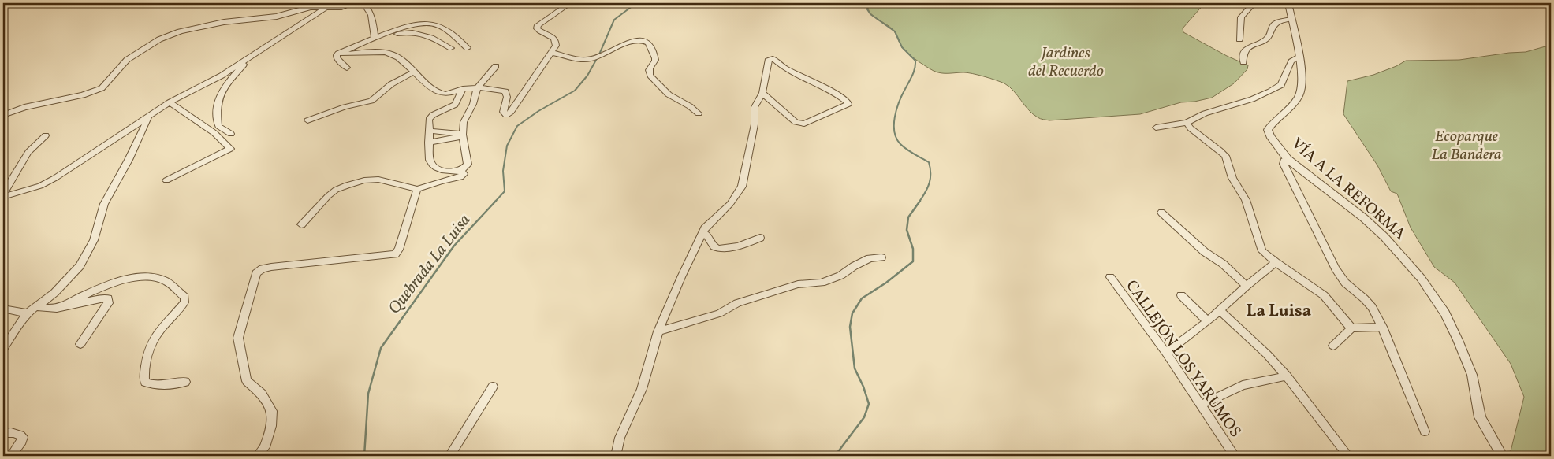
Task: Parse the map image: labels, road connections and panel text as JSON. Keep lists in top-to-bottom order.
{
  "streets": {
    "street": ["VÍA A LA REFORMA", "CALLEJÓN LOS YARUMOS"]
  },
  "districts": ["La Luisa"],
  "water": ["Quebrada La Luisa"],
  "parks": ["Jardines del Recuerdo", "Ecoparque La Bandera"]
}
